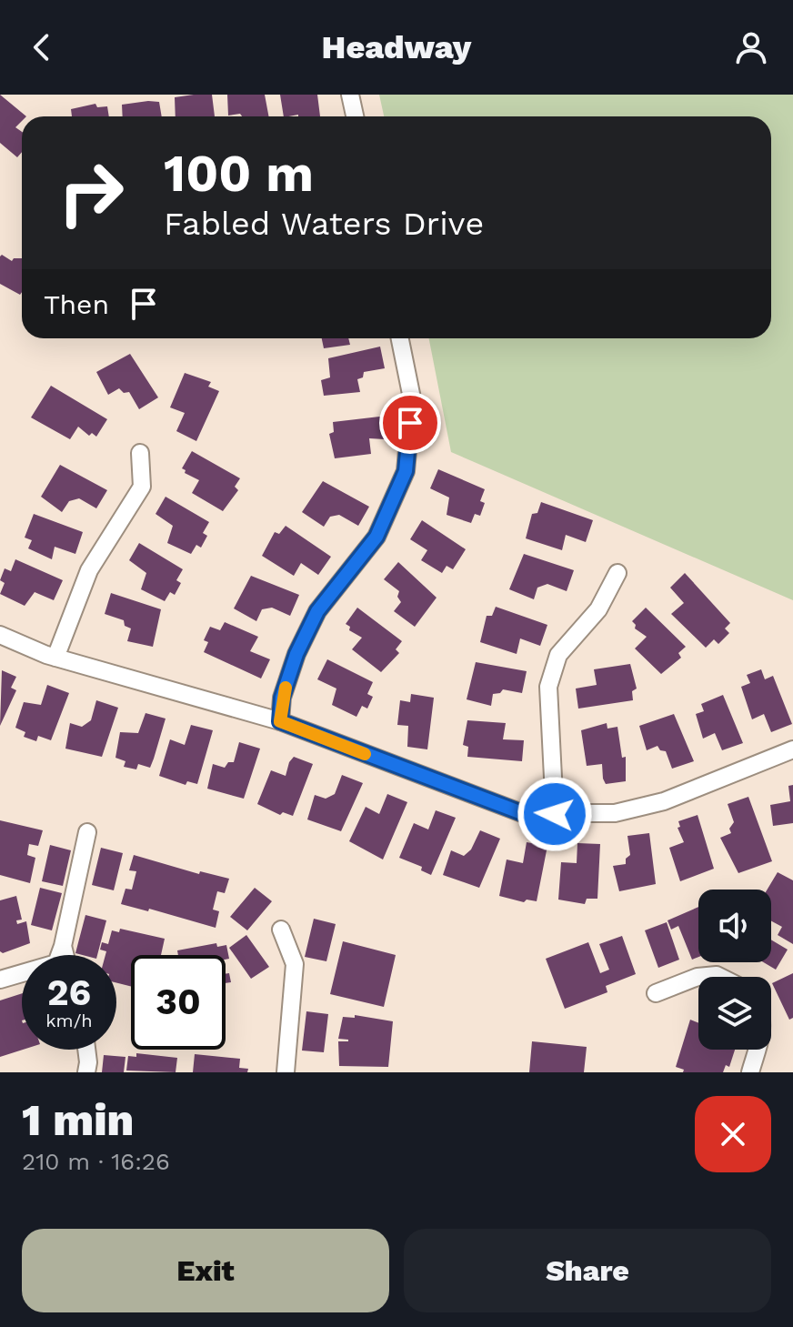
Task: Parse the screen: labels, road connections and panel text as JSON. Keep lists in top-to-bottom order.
{
  "page": {
    "header": "Headway",
    "turn": ["100 m", "Fabled Waters Drive"],
    "then": "Then",
    "speed": "26 km/h",
    "limit": "30",
    "heading": ["1 min", "210 m · 16:26"],
    "buttons": ["Exit", "Share"]
  }
}
